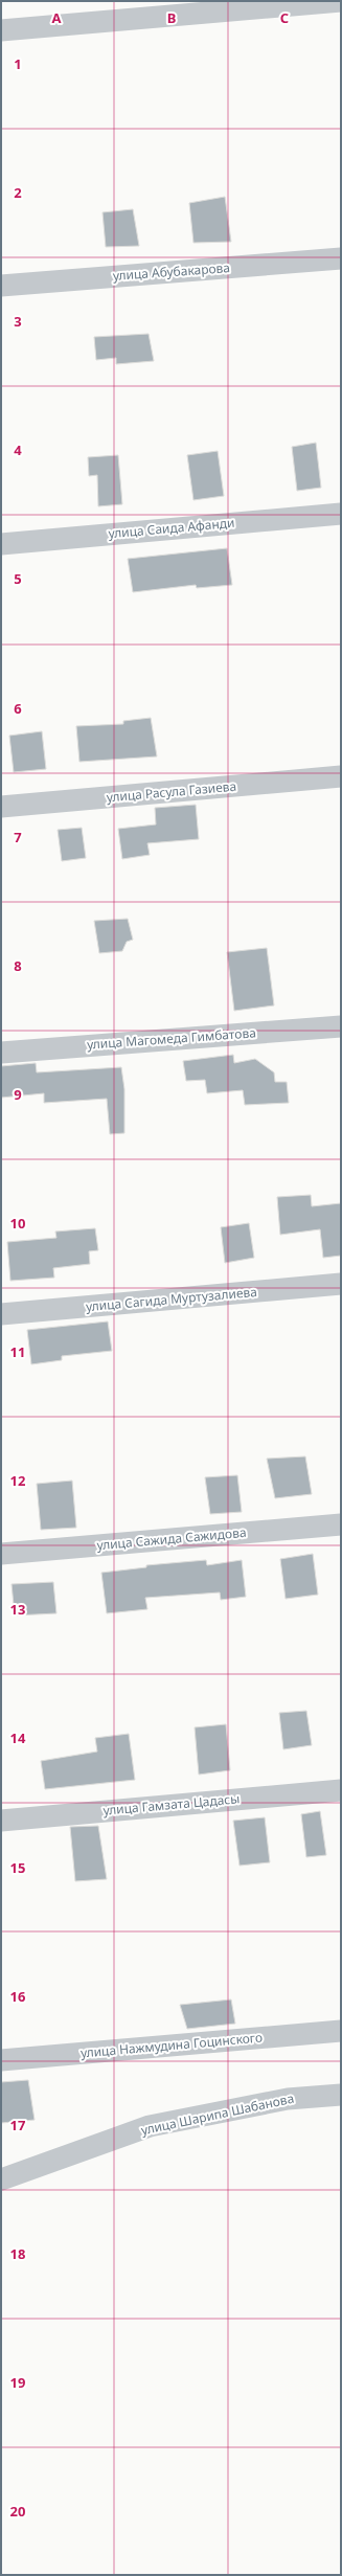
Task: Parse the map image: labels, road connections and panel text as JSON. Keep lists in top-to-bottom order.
{
  "streets": {
    "street": [
      "улица Абубакарова",
      "улица Саида Афанди",
      "улица Расула Газиева",
      "улица Магомеда Гимбатова",
      "улица Сагида Муртузалиева",
      "улица Сажида Сажидова",
      "улица Гамзата Цадасы",
      "улица Нажмудина Гоцинского",
      "улица Шарипа Шабанова"
    ]
  },
  "grid": {
    "columns": ["A", "B", "C"],
    "rows": [
      "1",
      "2",
      "3",
      "4",
      "5",
      "6",
      "7",
      "8",
      "9",
      "10",
      "11",
      "12",
      "13",
      "14",
      "15",
      "16",
      "17",
      "18",
      "19",
      "20"
    ]
  }
}
